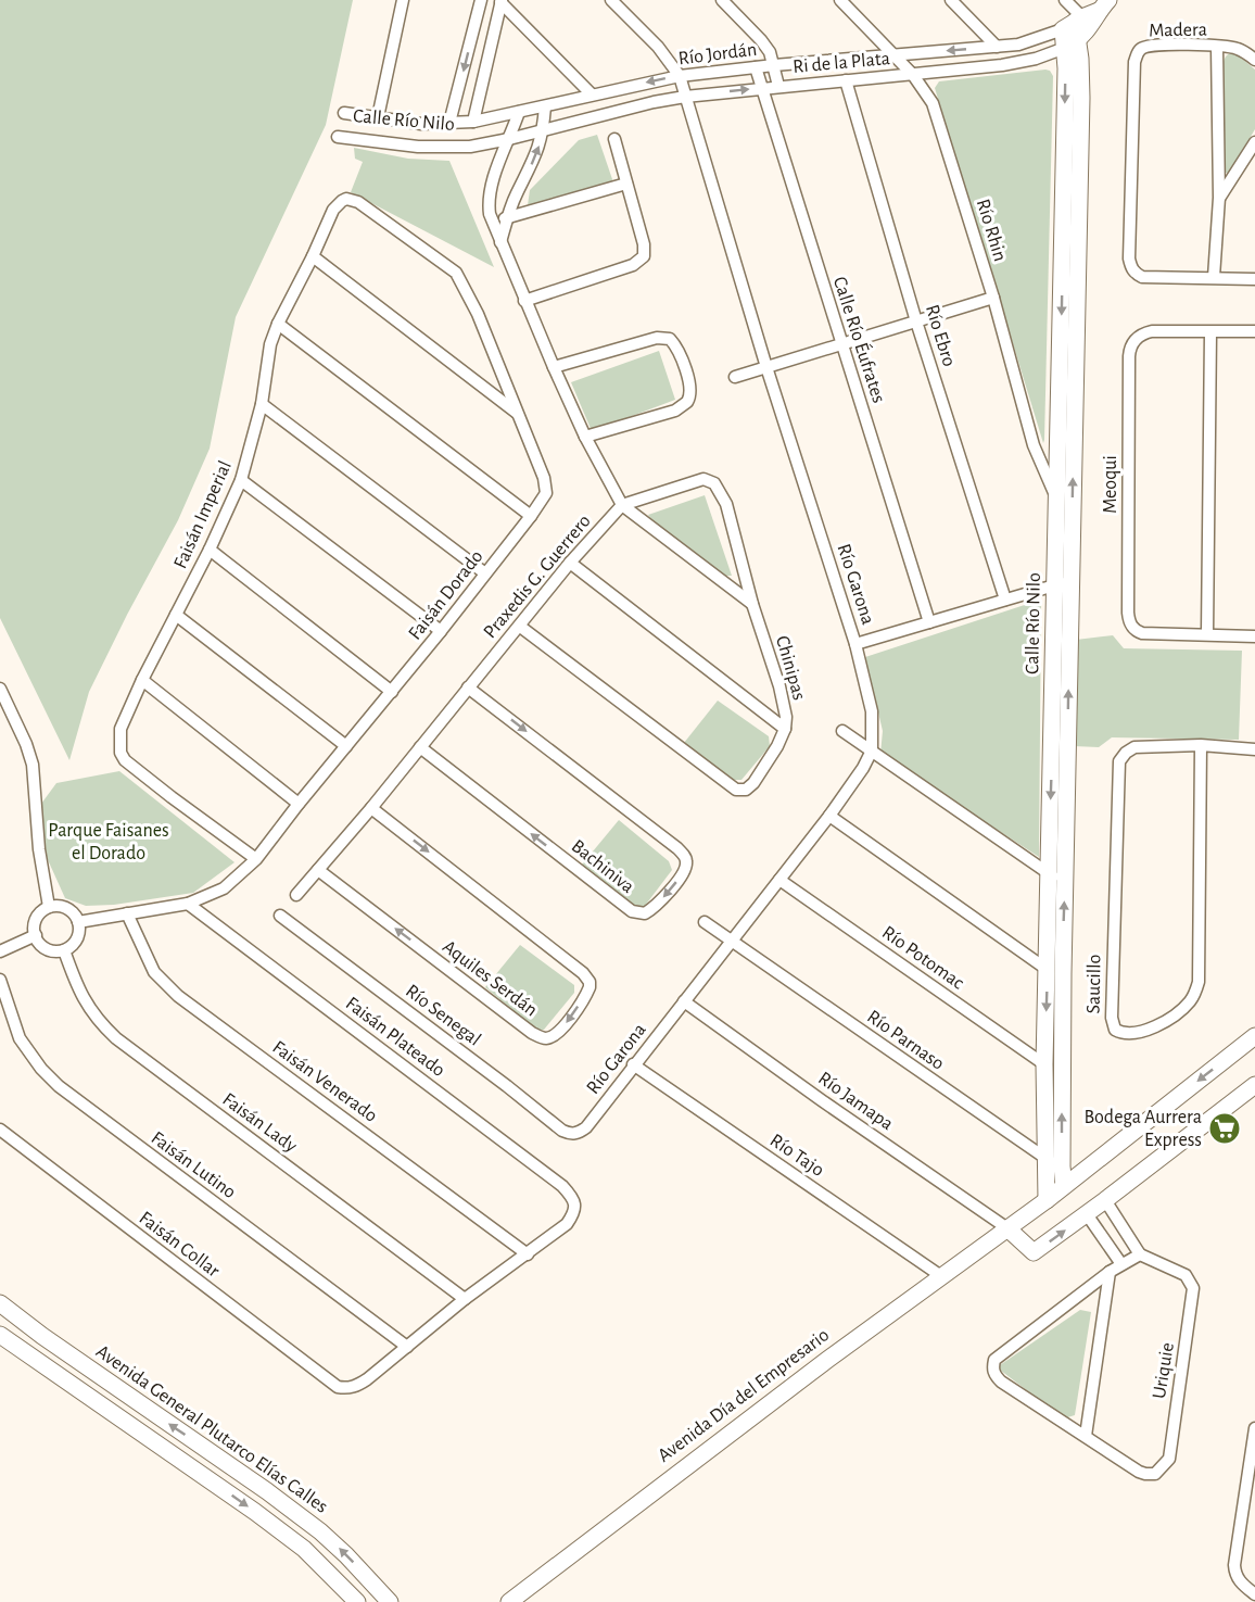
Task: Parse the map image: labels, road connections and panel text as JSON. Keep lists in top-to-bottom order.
{
  "streets": {
    "street": [
      "Madera",
      "Río Jordán",
      "Ri de la Plata",
      "Calle Río Nilo",
      "Río Rhin",
      "Río Ebro",
      "Calle Río Éufrates",
      "Meoqui",
      "Faisán Imperial",
      "Praxedis G. Guerrero",
      "Río Garona",
      "Faisán Dorado",
      "Chinipas",
      "Bachiniva",
      "Río Potomac",
      "Aquiles Serdán",
      "Saucillo",
      "Río Senegal",
      "Faisán Plateado",
      "Río Parnaso",
      "Faisán Venerado",
      "Río Jamapa",
      "Faisán Lady",
      "Río Tajo",
      "Faisán Lutino",
      "Faisán Collar",
      "Uriquie",
      "Avenida Día del Empresario",
      "Avenida General Plutarco Elías Calles"
    ]
  },
  "crossings": [
    ["Río Jordán", "Calle Río Nilo"],
    ["Río Jordán", "Río Rhin"],
    ["Río Jordán", "Calle Río Éufrates"],
    ["Río Jordán", "Río Garona"],
    ["Ri de la Plata", "Calle Río Nilo"],
    ["Ri de la Plata", "Río Rhin"],
    ["Ri de la Plata", "Río Ebro"],
    ["Ri de la Plata", "Calle Río Éufrates"],
    ["Ri de la Plata", "Río Garona"],
    ["Calle Río Nilo", "Río Rhin"],
    ["Calle Río Nilo", "Río Potomac"],
    ["Calle Río Nilo", "Río Parnaso"],
    ["Calle Río Nilo", "Avenida Día del Empresario"],
    ["Faisán Imperial", "Faisán Dorado"],
    ["Praxedis G. Guerrero", "Chinipas"],
    ["Praxedis G. Guerrero", "Bachiniva"],
    ["Praxedis G. Guerrero", "Aquiles Serdán"],
    ["Río Garona", "Río Potomac"],
    ["Río Garona", "Río Senegal"],
    ["Río Garona", "Río Parnaso"],
    ["Río Garona", "Río Jamapa"],
    ["Río Garona", "Río Tajo"],
    ["Faisán Dorado", "Faisán Plateado"],
    ["Faisán Dorado", "Faisán Venerado"],
    ["Faisán Dorado", "Faisán Lady"],
    ["Faisán Plateado", "Faisán Venerado"],
    ["Río Jamapa", "Avenida Día del Empresario"],
    ["Río Tajo", "Avenida Día del Empresario"],
    ["Faisán Lutino", "Faisán Collar"]
  ],
  "parks": ["Parque Faisanes el Dorado"],
  "places": {
    "supermarket": ["Bodega Aurrera Express"]
  }
}
